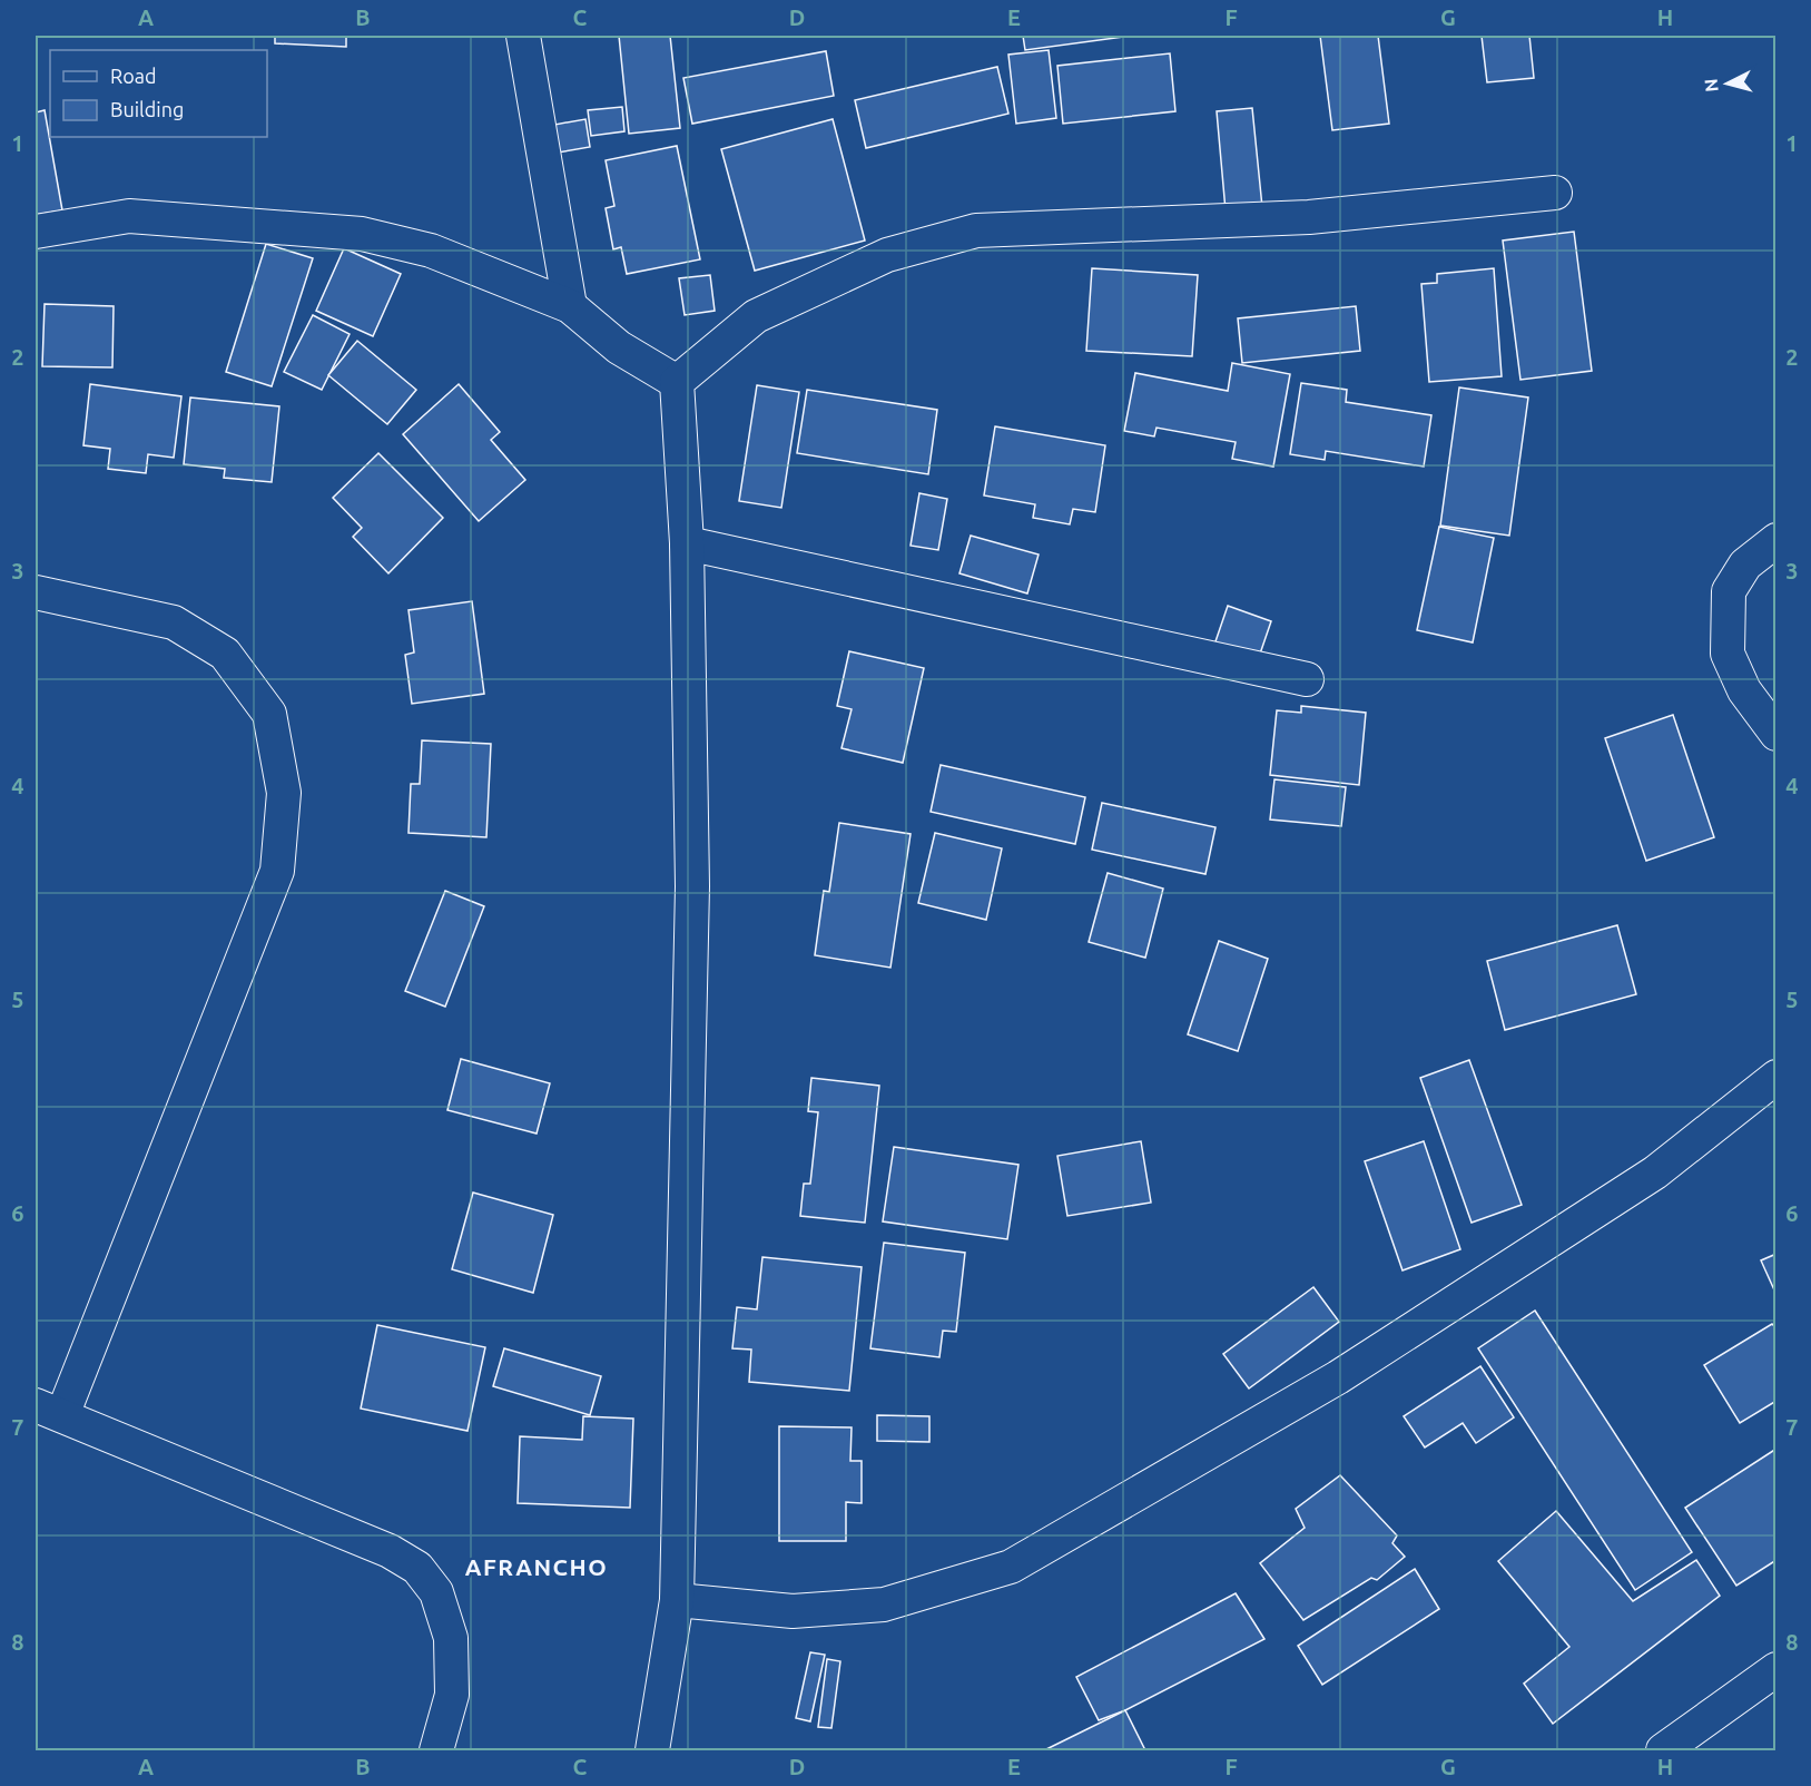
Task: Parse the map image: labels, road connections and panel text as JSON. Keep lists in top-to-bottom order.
{
  "districts": ["AFRANCHO"],
  "legend": ["Road", "Building"],
  "north": "left",
  "grid": {
    "columns": [
      "A",
      "B",
      "C",
      "D",
      "E",
      "F",
      "G",
      "H"
    ],
    "rows": [
      "1",
      "2",
      "3",
      "4",
      "5",
      "6",
      "7",
      "8"
    ]
  }
}
